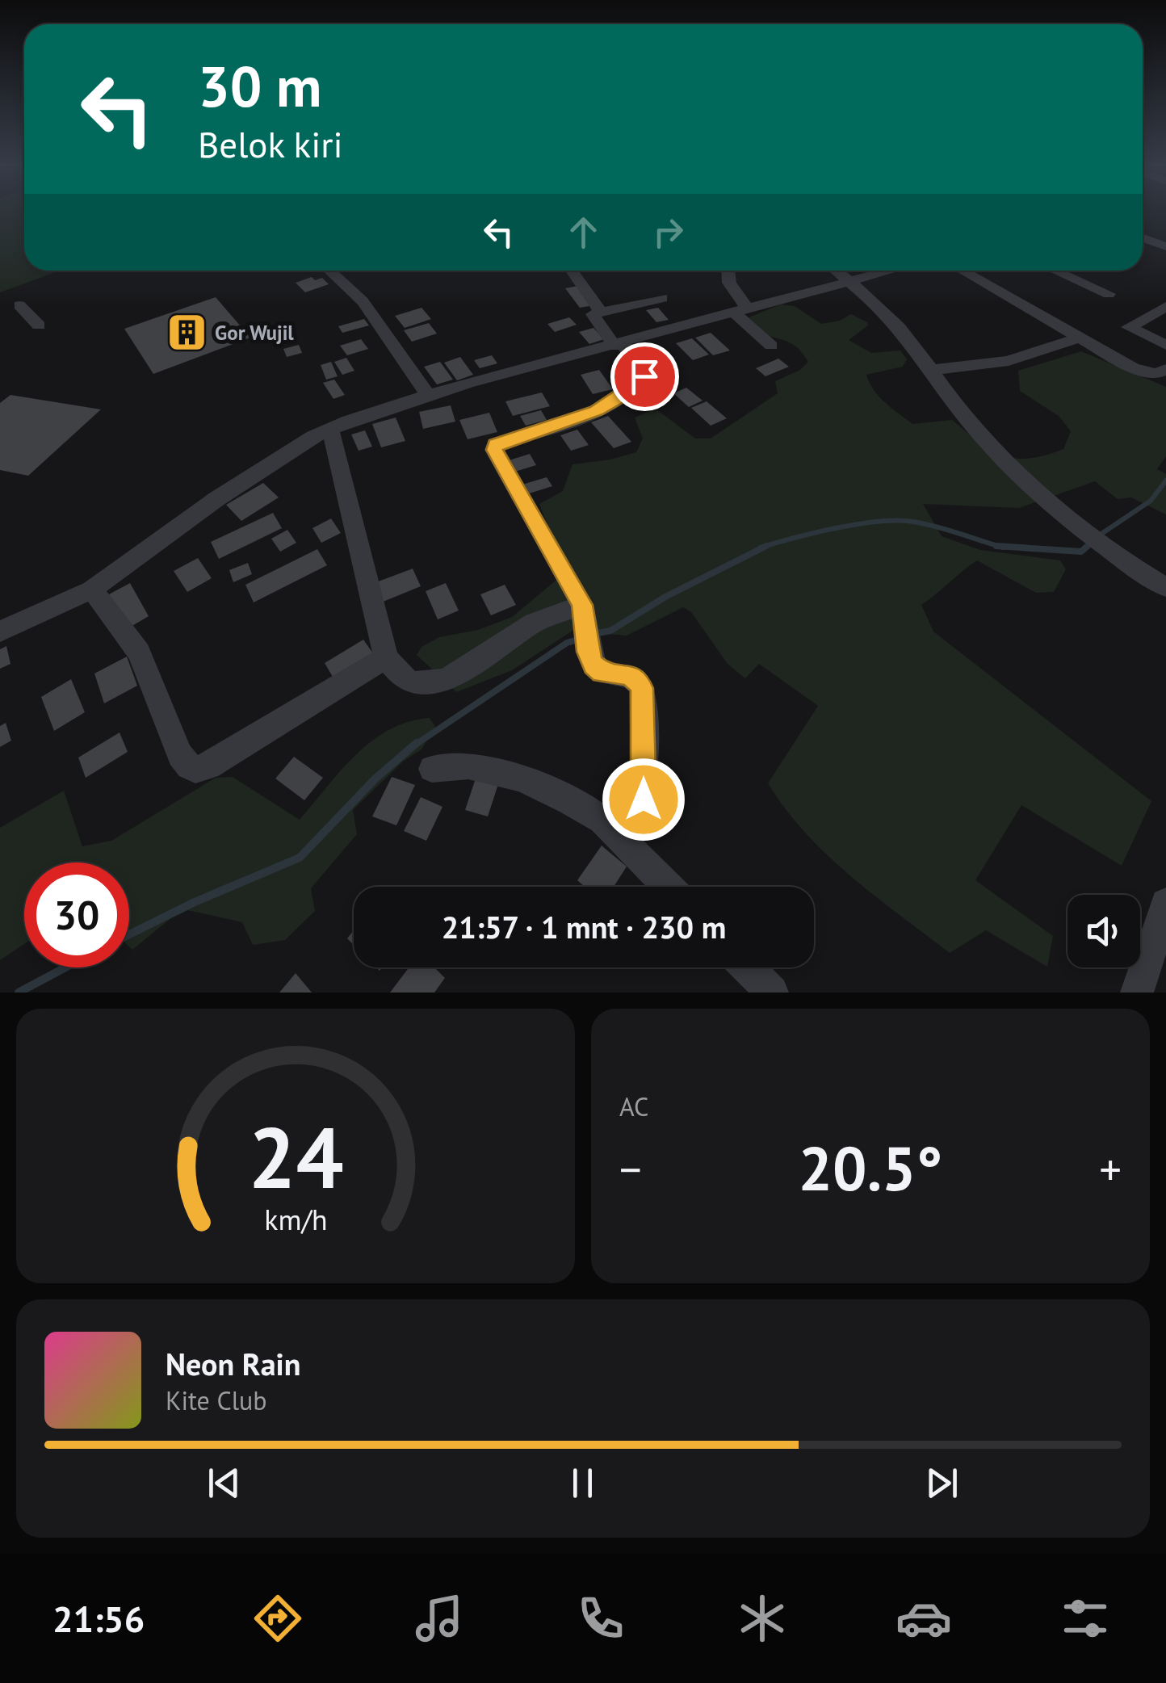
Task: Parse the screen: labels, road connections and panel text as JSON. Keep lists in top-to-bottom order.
{
  "places": {
    "building": ["Gor Wujil"]
  },
  "page": {
    "turn": ["30 m", "Belok kiri"],
    "limit": "30",
    "trip": "21:57 · 1 mnt · 230 m",
    "tile": "AC",
    "heat": ["−", "20.5°", "+"],
    "song": ["Neon Rain", "Kite Club"],
    "tabs": "21:56",
    "gauge": ["24", "km/h"]
  }
}
